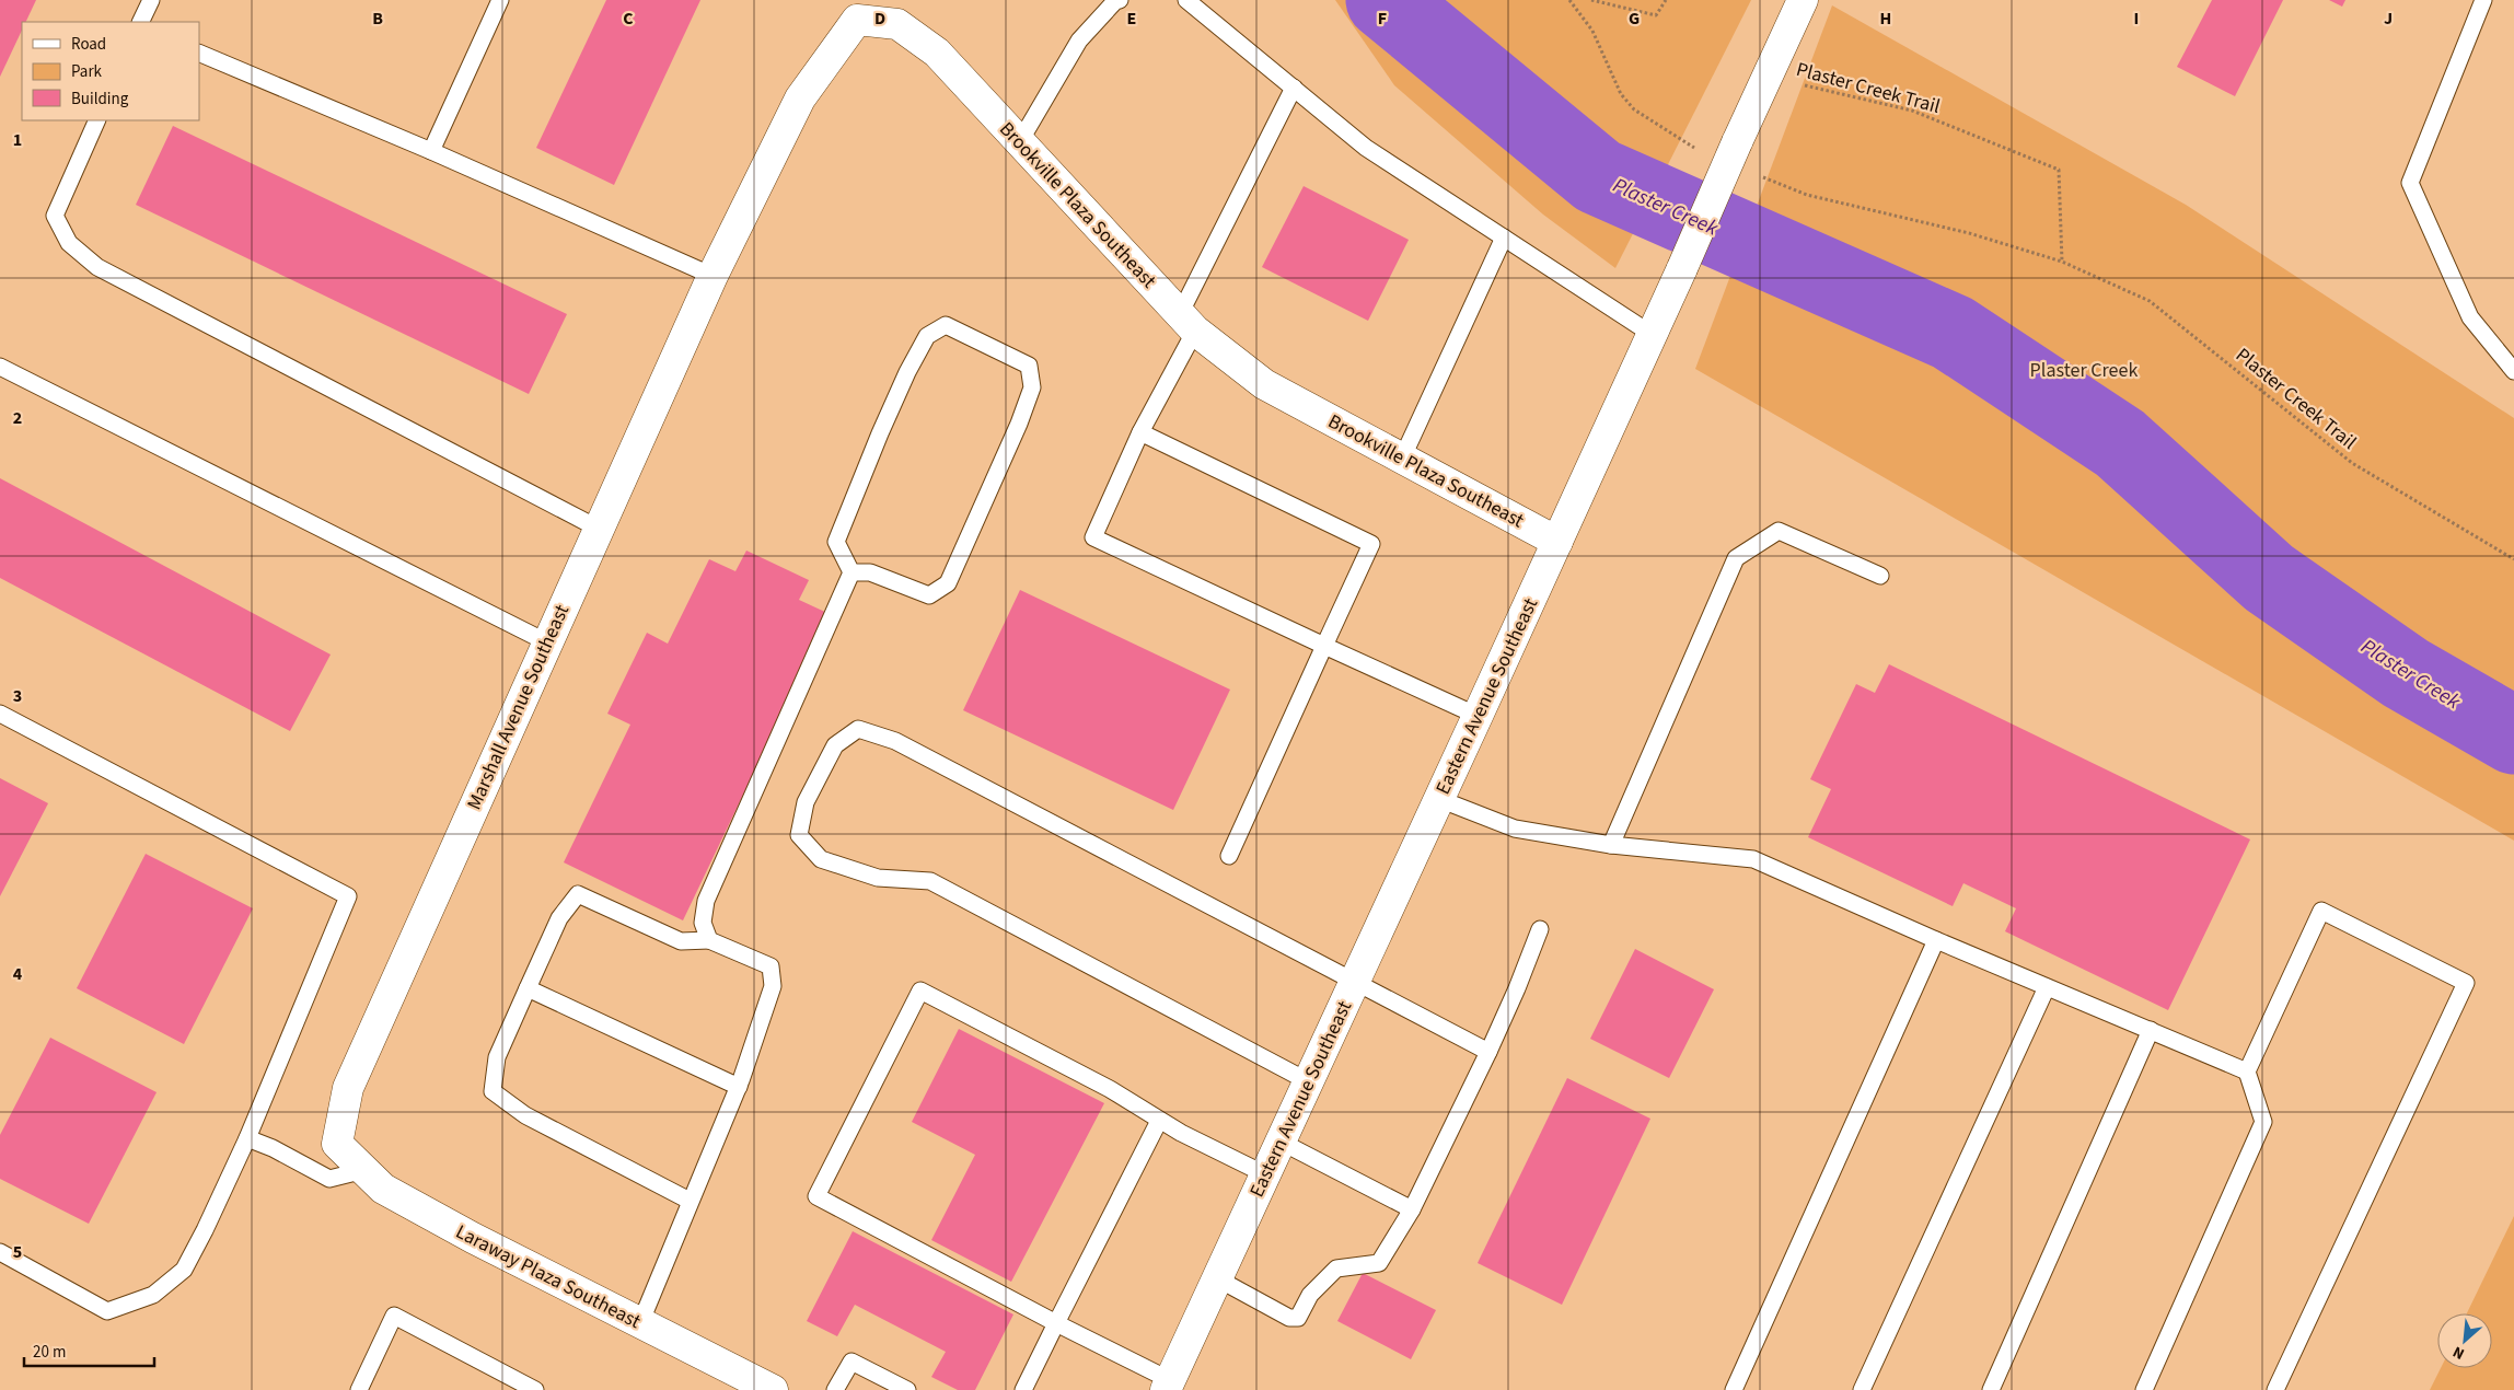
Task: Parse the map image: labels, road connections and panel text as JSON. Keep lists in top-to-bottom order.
{
  "streets": {
    "street": [
      "Brookville Plaza Southeast",
      "Eastern Avenue Southeast",
      "Marshall Avenue Southeast",
      "Laraway Plaza Southeast"
    ],
    "path": ["Plaster Creek Trail"]
  },
  "crossings": [
    ["Plaster Creek Trail", "Eastern Avenue Southeast"],
    ["Brookville Plaza Southeast", "Eastern Avenue Southeast"],
    ["Brookville Plaza Southeast", "Marshall Avenue Southeast"],
    ["Marshall Avenue Southeast", "Laraway Plaza Southeast"]
  ],
  "water": ["Plaster Creek"],
  "parks": ["Plaster Creek"],
  "legend": ["Road", "Park", "Building"],
  "scale_bar": "20 m",
  "north": "bottom left",
  "grid": {
    "columns": [
      "B",
      "C",
      "D",
      "E",
      "F",
      "G",
      "H",
      "I",
      "J"
    ],
    "rows": [
      "1",
      "2",
      "3",
      "4",
      "5"
    ]
  }
}
